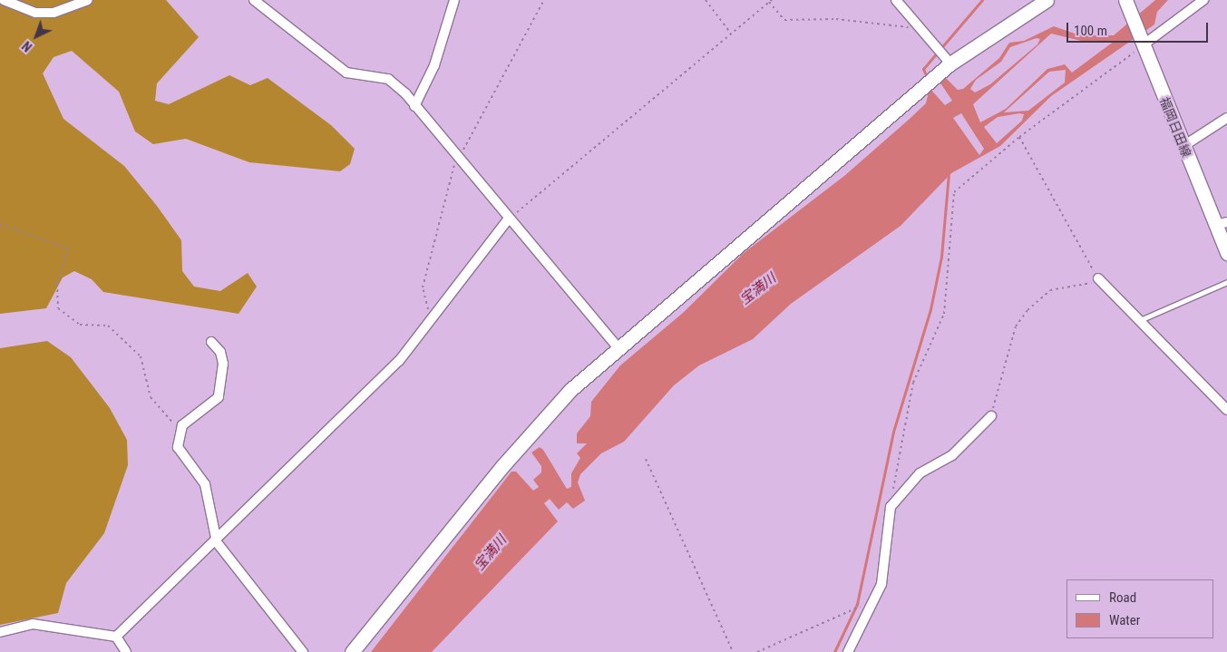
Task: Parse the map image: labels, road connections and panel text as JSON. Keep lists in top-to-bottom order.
{
  "streets": {
    "street": ["福岡日田線"]
  },
  "water": ["宝満川"],
  "legend": ["Road", "Water"],
  "scale_bar": "100 m",
  "north": "bottom left"
}
